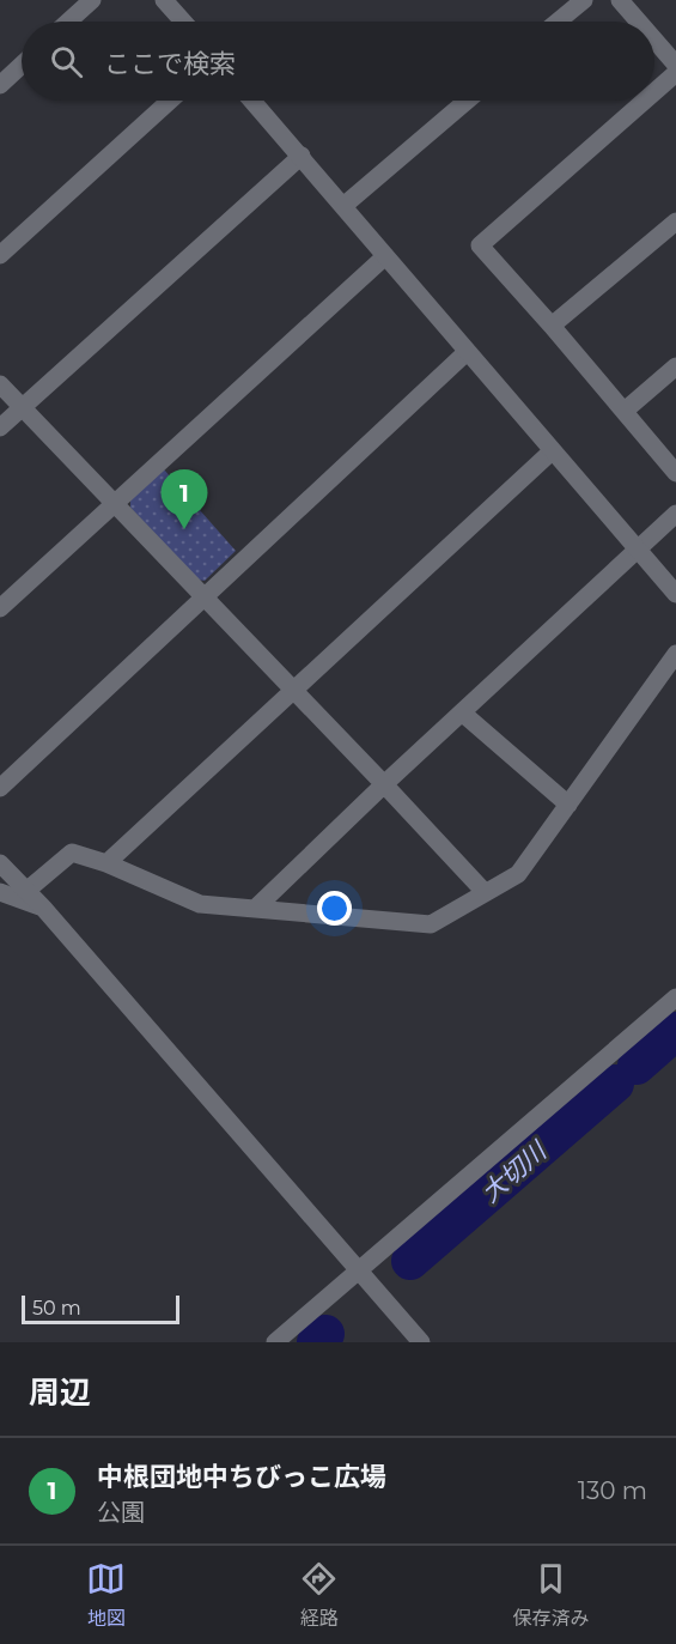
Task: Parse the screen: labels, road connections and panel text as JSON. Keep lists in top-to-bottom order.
{
  "water": ["大切川"],
  "scale_bar": "50 m",
  "page": {
    "search": "ここで検索",
    "pins": "1",
    "scale": "50 m",
    "heading": "周辺",
    "list": [
      {
        "mark": "1",
        "name": "中根団地中ちびっこ広場",
        "note": "公園",
        "value": "130 m"
      }
    ],
    "nav": ["地図", "経路", "保存済み"]
  }
}
